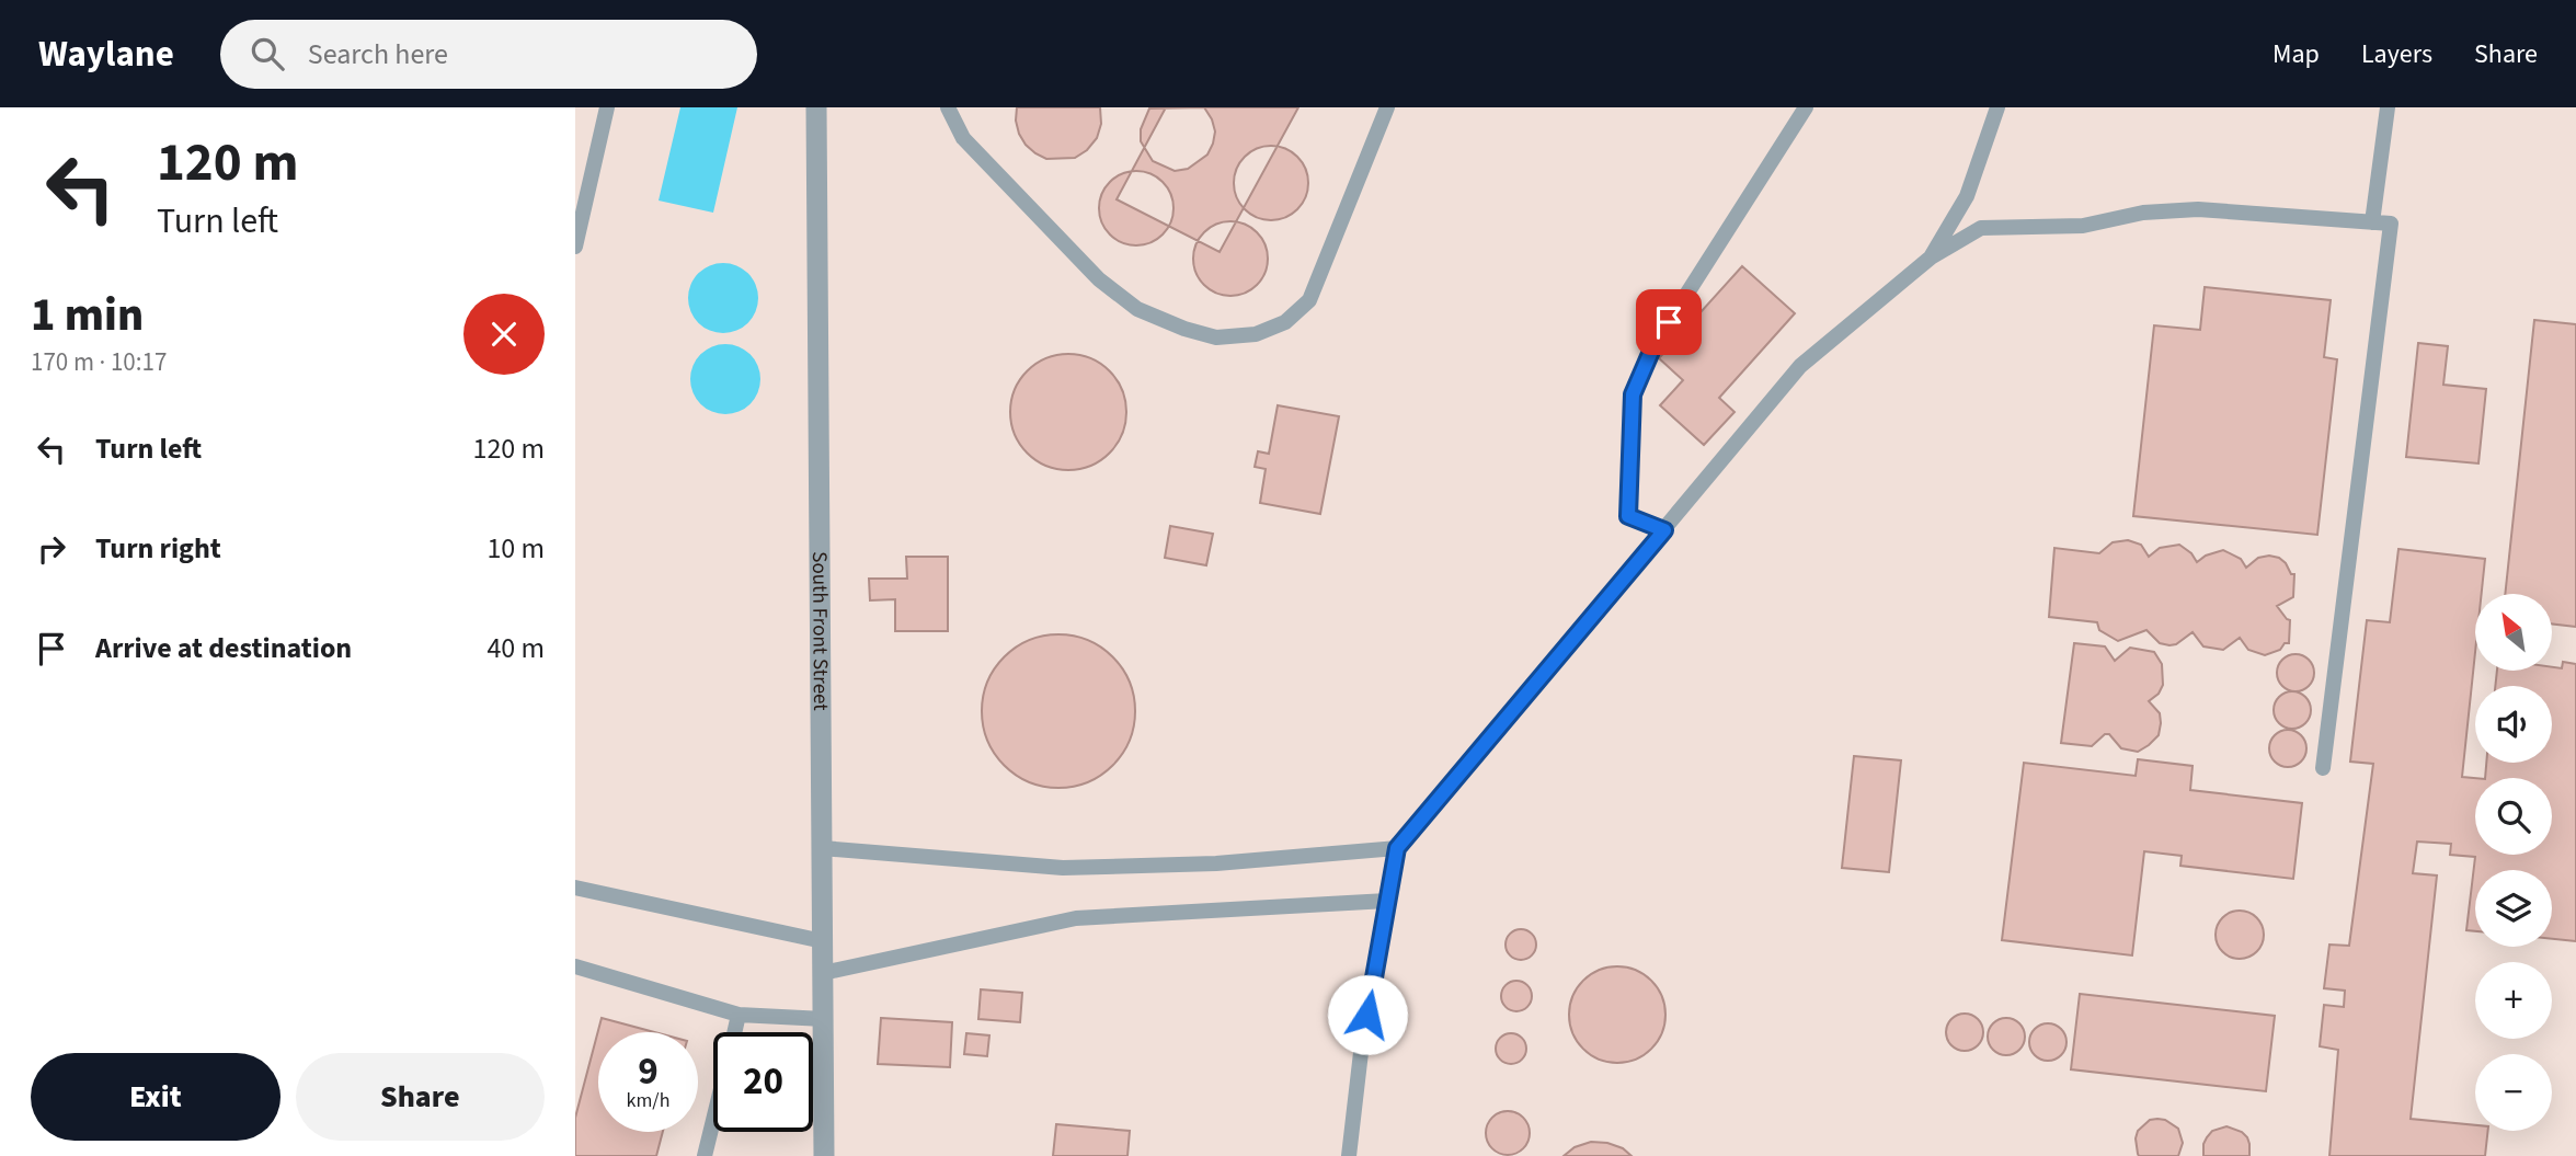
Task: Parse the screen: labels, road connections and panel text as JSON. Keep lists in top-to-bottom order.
{
  "streets": {
    "street": ["South Front Street"]
  },
  "north": "top left",
  "page": {
    "header": "Waylane",
    "search": "Search here",
    "nav": ["Map", "Layers", "Share"],
    "turn": ["120 m", "Turn left"],
    "heading": ["1 min", "170 m · 10:17"],
    "list": [
      {
        "name": "Turn left",
        "value": "120 m"
      },
      {
        "name": "Turn right",
        "value": "10 m"
      },
      {
        "name": "Arrive at destination",
        "value": "40 m"
      }
    ],
    "map_buttons": ["+", "−"],
    "speed": "9 km/h",
    "limit": "20",
    "buttons": ["Exit", "Share"]
  }
}
